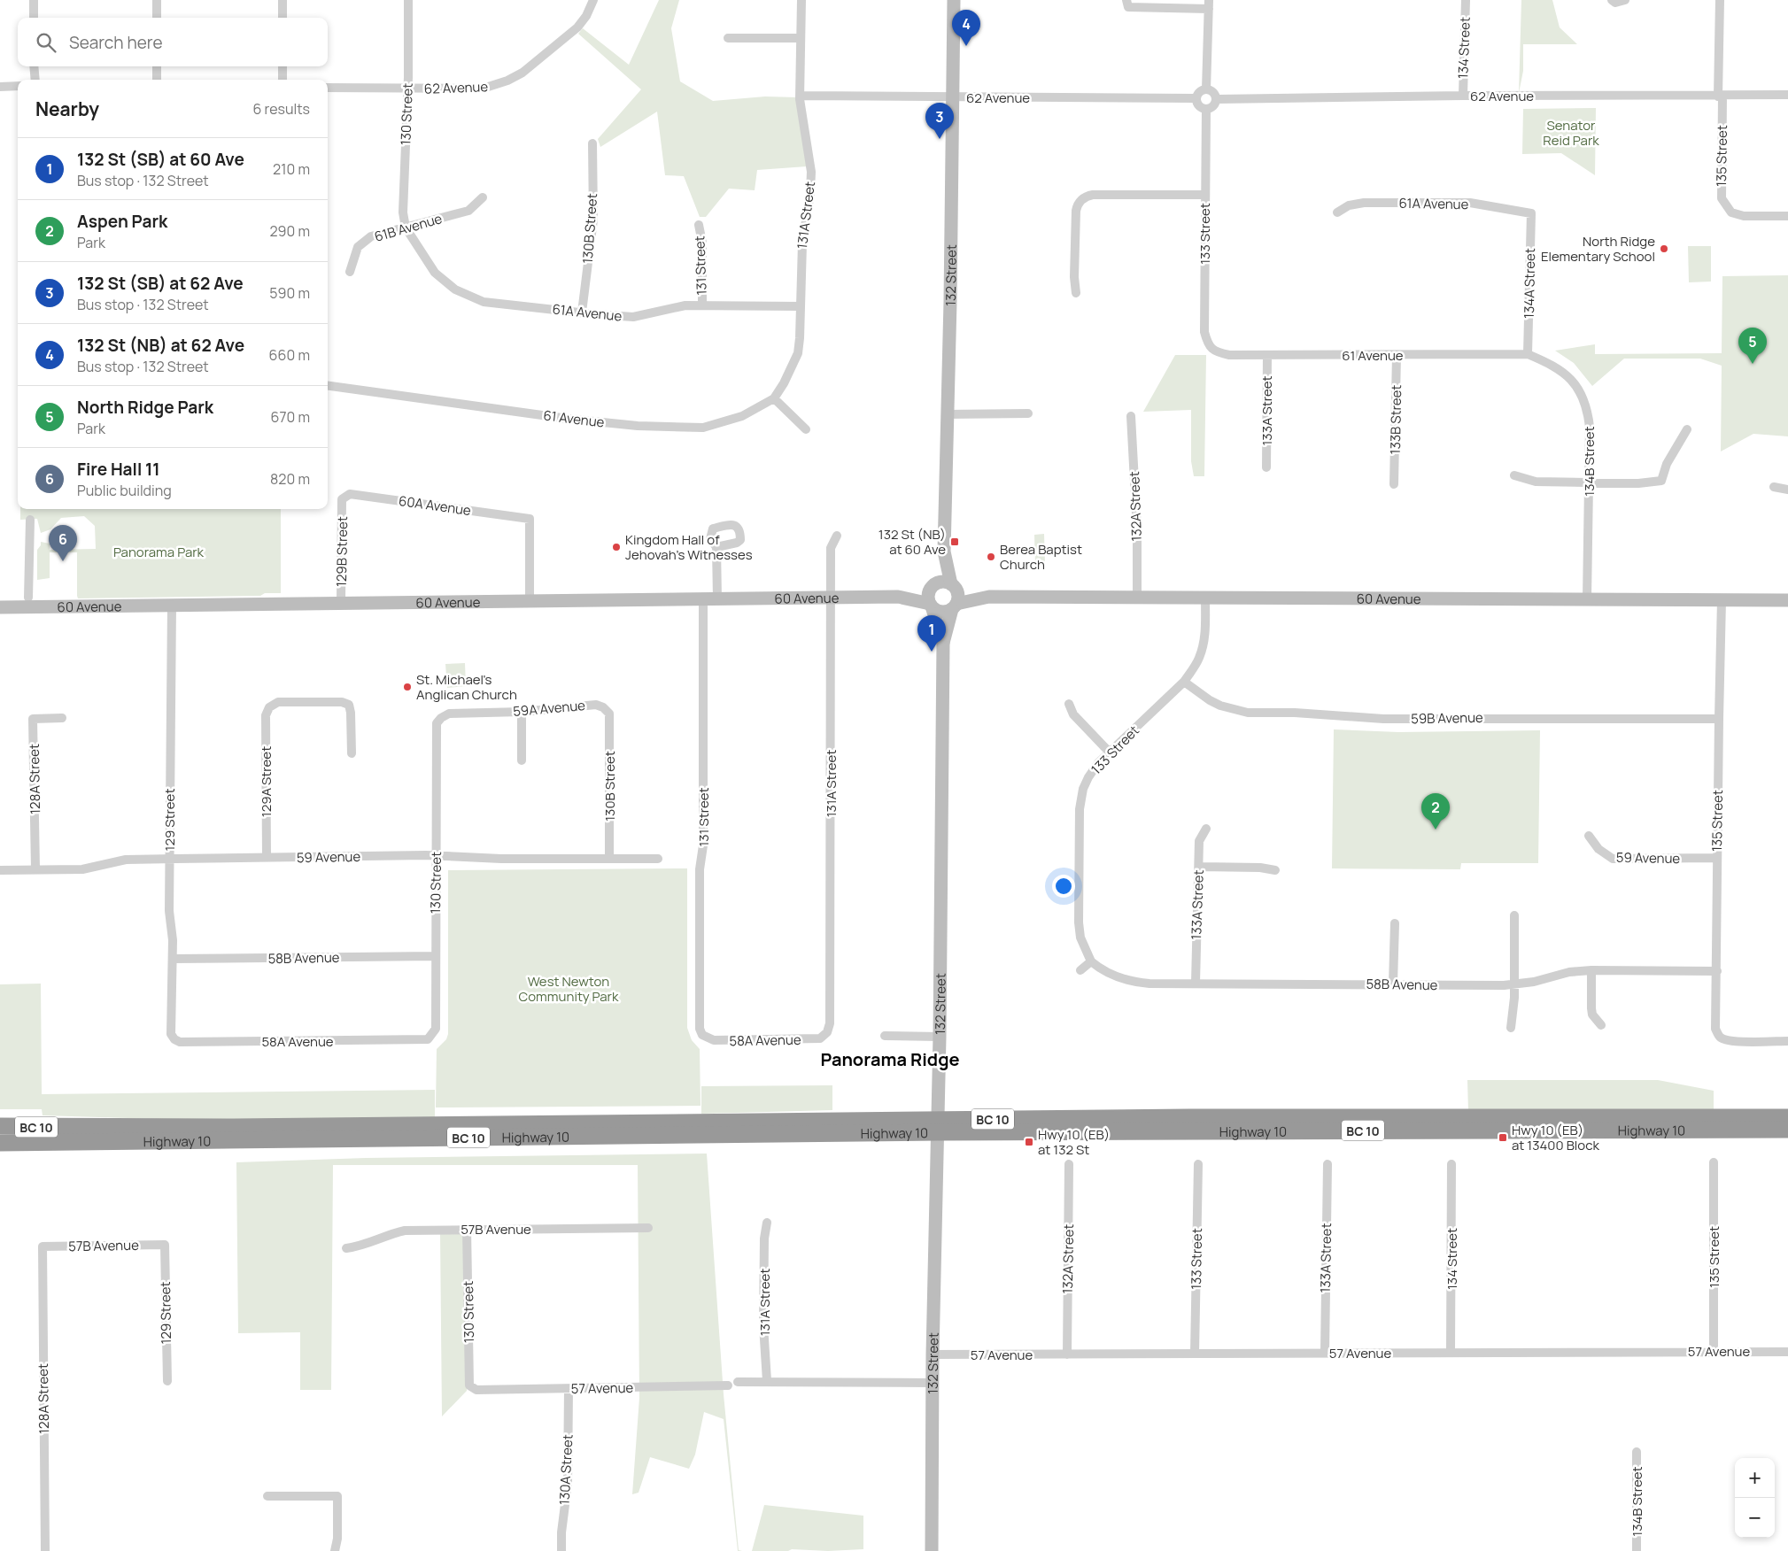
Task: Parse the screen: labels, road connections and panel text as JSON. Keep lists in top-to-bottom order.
{
  "streets": {
    "highway": ["BC 10", "Highway 10"],
    "street": [
      "134 Street",
      "62 Avenue",
      "130 Street",
      "135 Street",
      "61A Avenue",
      "131A Street",
      "61B Avenue",
      "130B Street",
      "133 Street",
      "131 Street",
      "132 Street",
      "134A Street",
      "61 Avenue",
      "133A Street",
      "133B Street",
      "134B Street",
      "60A Avenue",
      "132A Street",
      "129B Street",
      "60 Avenue",
      "59A Avenue",
      "59B Avenue",
      "128A Street",
      "129A Street",
      "129 Street",
      "59 Avenue",
      "58B Avenue",
      "58A Avenue",
      "57B Avenue",
      "57 Avenue",
      "130A Street"
    ]
  },
  "crossings": [
    ["134 Street", "62 Avenue"],
    ["134 Street", "57 Avenue"],
    ["62 Avenue", "130 Street"],
    ["62 Avenue", "135 Street"],
    ["62 Avenue", "131A Street"],
    ["62 Avenue", "133 Street"],
    ["62 Avenue", "132 Street"],
    ["130 Street", "61A Avenue"],
    ["130 Street", "61B Avenue"],
    ["130 Street", "59A Avenue"],
    ["130 Street", "59 Avenue"],
    ["130 Street", "58B Avenue"],
    ["130 Street", "58A Avenue"],
    ["130 Street", "57B Avenue"],
    ["130 Street", "57 Avenue"],
    ["135 Street", "60 Avenue"],
    ["135 Street", "59B Avenue"],
    ["135 Street", "59 Avenue"],
    ["135 Street", "58B Avenue"],
    ["135 Street", "57 Avenue"],
    ["61A Avenue", "131A Street"],
    ["61A Avenue", "61B Avenue"],
    ["61A Avenue", "130B Street"],
    ["61A Avenue", "131 Street"],
    ["61A Avenue", "134A Street"],
    ["131A Street", "61 Avenue"],
    ["131A Street", "60 Avenue"],
    ["131A Street", "58A Avenue"],
    ["130B Street", "59A Avenue"],
    ["130B Street", "59 Avenue"],
    ["133 Street", "61 Avenue"],
    ["133 Street", "60 Avenue"],
    ["133 Street", "59B Avenue"],
    ["133 Street", "58B Avenue"],
    ["133 Street", "57 Avenue"],
    ["131 Street", "60 Avenue"],
    ["131 Street", "58A Avenue"],
    ["132 Street", "60 Avenue"],
    ["132 Street", "Highway 10"],
    ["132 Street", "57 Avenue"],
    ["134A Street", "61 Avenue"],
    ["134A Street", "134B Street"],
    ["61 Avenue", "133A Street"],
    ["61 Avenue", "133B Street"],
    ["61 Avenue", "134B Street"],
    ["133A Street", "58B Avenue"],
    ["133A Street", "57 Avenue"],
    ["134B Street", "60 Avenue"],
    ["60A Avenue", "129B Street"],
    ["60A Avenue", "60 Avenue"],
    ["132A Street", "60 Avenue"],
    ["132A Street", "57 Avenue"],
    ["129B Street", "60 Avenue"],
    ["60 Avenue", "129 Street"],
    ["128A Street", "59 Avenue"],
    ["128A Street", "57B Avenue"],
    ["129A Street", "59 Avenue"],
    ["129 Street", "59 Avenue"],
    ["129 Street", "58B Avenue"],
    ["129 Street", "58A Avenue"],
    ["129 Street", "57B Avenue"],
    ["57 Avenue", "130A Street"]
  ],
  "districts": ["Panorama Ridge"],
  "parks": ["Senator Reid Park", "Panorama Park", "West Newton Community Park"],
  "places": {
    "other": [
      "North Ridge Elementary School",
      "Kingdom Hall of Jehovah's Witnesses",
      "Berea Baptist Church",
      "St. Michael's Anglican Church"
    ],
    "transit": ["132 St (NB) at 60 Ave", "Hwy 10 (EB) at 13400 Block", "Hwy 10 (EB) at 132 St"]
  },
  "page": {
    "pins": [
      "4",
      "3",
      "5",
      "6",
      "1",
      "2"
    ],
    "search": "Search here",
    "heading": ["Nearby", "6 results"],
    "list": [
      {
        "mark": "1",
        "name": "132 St (SB) at 60 Ave",
        "note": "Bus stop · 132 Street",
        "value": "210 m"
      },
      {
        "mark": "2",
        "name": "Aspen Park",
        "note": "Park",
        "value": "290 m"
      },
      {
        "mark": "3",
        "name": "132 St (SB) at 62 Ave",
        "note": "Bus stop · 132 Street",
        "value": "590 m"
      },
      {
        "mark": "4",
        "name": "132 St (NB) at 62 Ave",
        "note": "Bus stop · 132 Street",
        "value": "660 m"
      },
      {
        "mark": "5",
        "name": "North Ridge Park",
        "note": "Park",
        "value": "670 m"
      },
      {
        "mark": "6",
        "name": "Fire Hall 11",
        "note": "Public building",
        "value": "820 m"
      }
    ],
    "map_buttons": ["+", "−"]
  }
}
